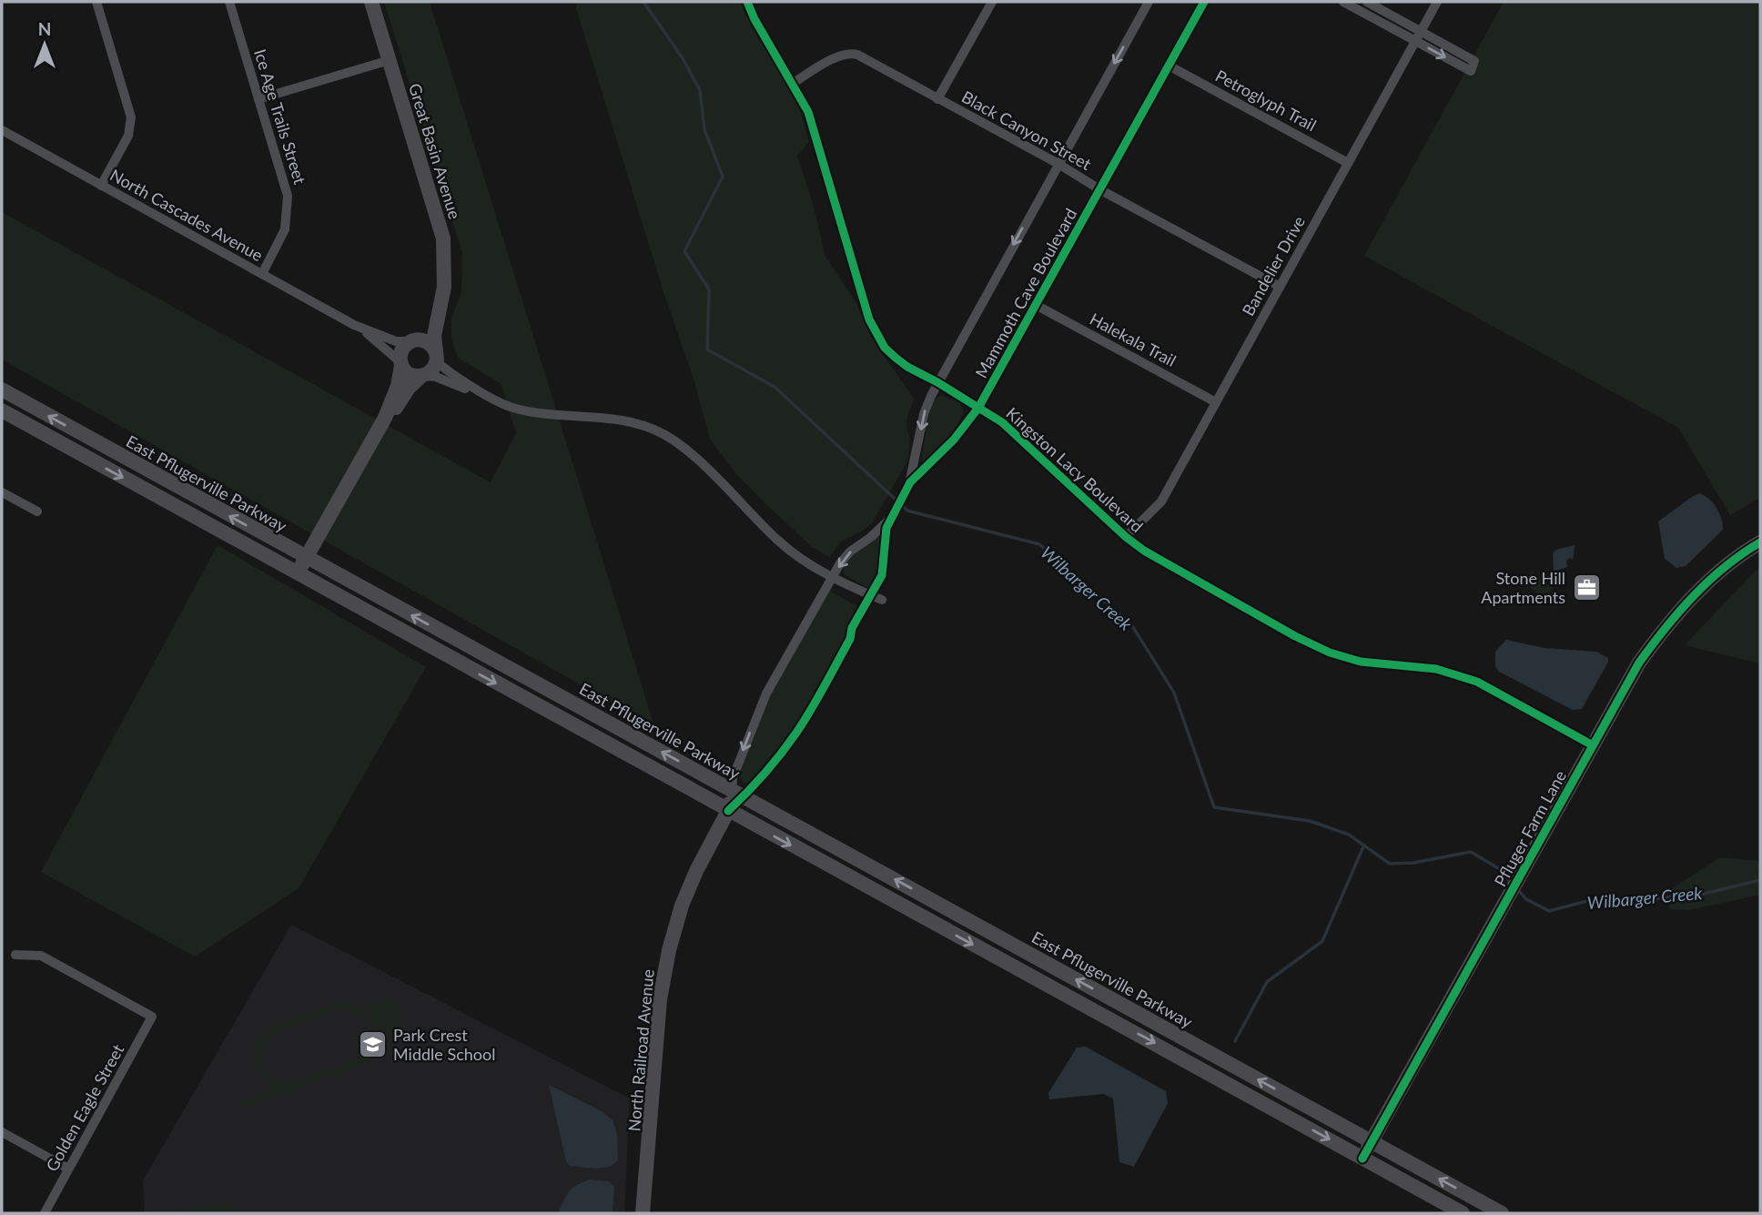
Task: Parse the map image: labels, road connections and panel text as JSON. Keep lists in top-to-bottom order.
{
  "streets": {
    "main road": [
      "Great Basin Avenue",
      "Mammoth Cave Boulevard",
      "East Pflugerville Parkway",
      "Pfluger Farm Lane",
      "North Railroad Avenue"
    ],
    "street": [
      "Petroglyph Trail",
      "Ice Age Trails Street",
      "Black Canyon Street",
      "North Cascades Avenue",
      "Bandelier Drive",
      "Halekala Trail",
      "Kingston Lacy Boulevard",
      "Golden Eagle Street"
    ]
  },
  "crossings": [
    ["Petroglyph Trail", "Bandelier Drive"],
    ["Petroglyph Trail", "Mammoth Cave Boulevard"],
    ["Ice Age Trails Street", "North Cascades Avenue"],
    ["Black Canyon Street", "Bandelier Drive"],
    ["Black Canyon Street", "Mammoth Cave Boulevard"],
    ["Black Canyon Street", "Kingston Lacy Boulevard"],
    ["Great Basin Avenue", "North Cascades Avenue"],
    ["Bandelier Drive", "Halekala Trail"],
    ["Bandelier Drive", "Kingston Lacy Boulevard"],
    ["Mammoth Cave Boulevard", "Halekala Trail"],
    ["Mammoth Cave Boulevard", "Kingston Lacy Boulevard"],
    ["Mammoth Cave Boulevard", "East Pflugerville Parkway"],
    ["Mammoth Cave Boulevard", "North Railroad Avenue"],
    ["Kingston Lacy Boulevard", "Pfluger Farm Lane"],
    ["East Pflugerville Parkway", "Pfluger Farm Lane"]
  ],
  "water": ["Wilbarger Creek"],
  "places": {
    "office": ["Stone Hill Apartments"],
    "school or university": ["Park Crest Middle School"]
  },
  "north": "top"
}
